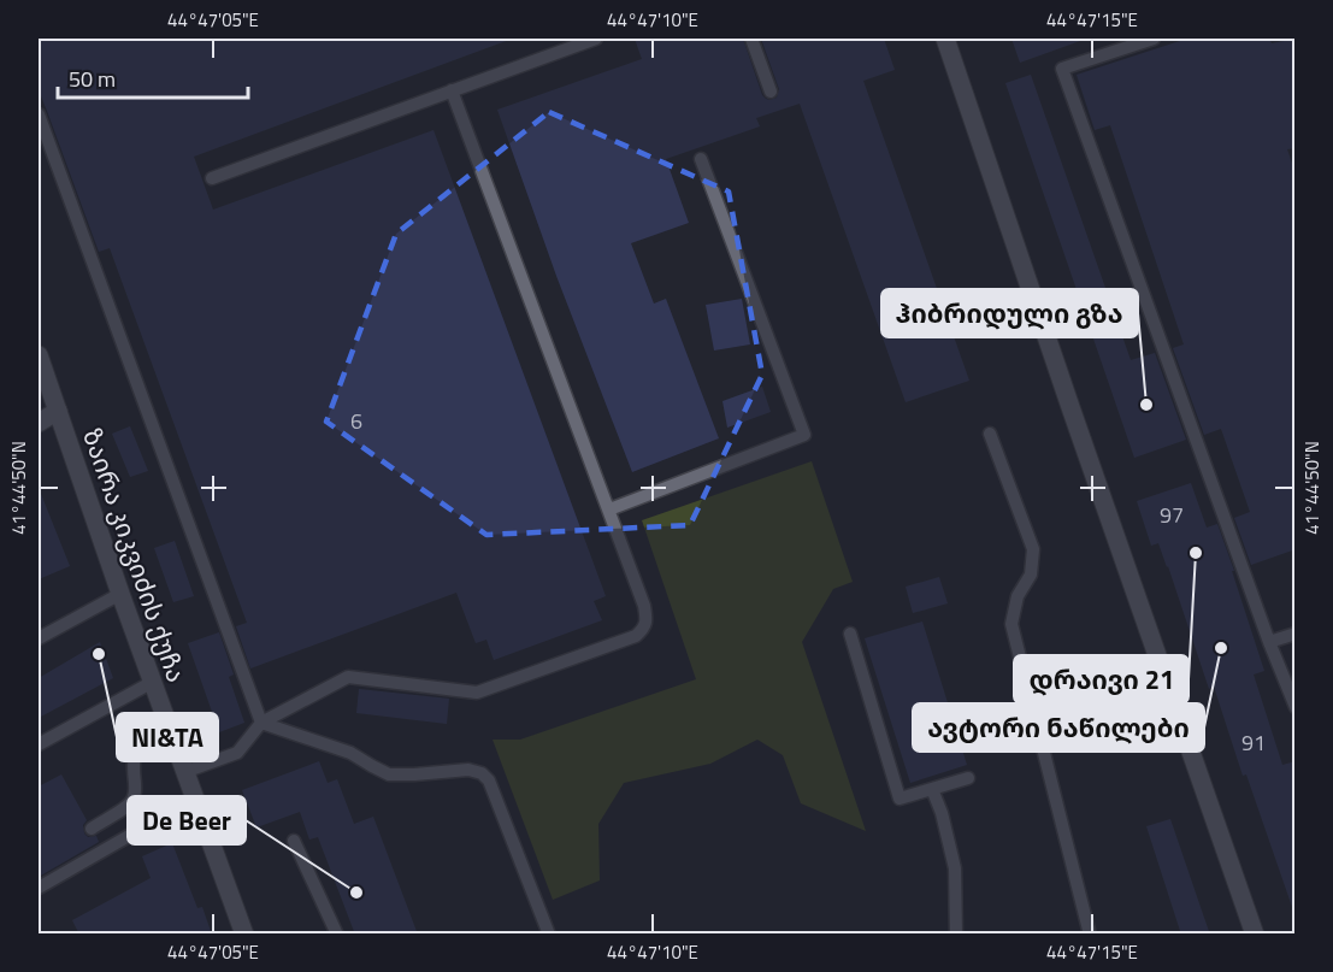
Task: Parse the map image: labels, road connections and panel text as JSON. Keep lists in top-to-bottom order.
{
  "streets": {
    "street": ["ზაირა კიკვიძის ქუჩა"]
  },
  "places": [
    "ჰიბრიდული გზა",
    "დრაივი 21",
    "ავტორი ნაწილები",
    "NI&TA",
    "De Beer"
  ],
  "house_numbers": ["6", "97", "91"],
  "scale_bar": "50 m",
  "coordinates": [
    "44°47'05\"E",
    "44°47'10\"E",
    "44°47'15\"E",
    "41°44'50\"N"
  ]
}
